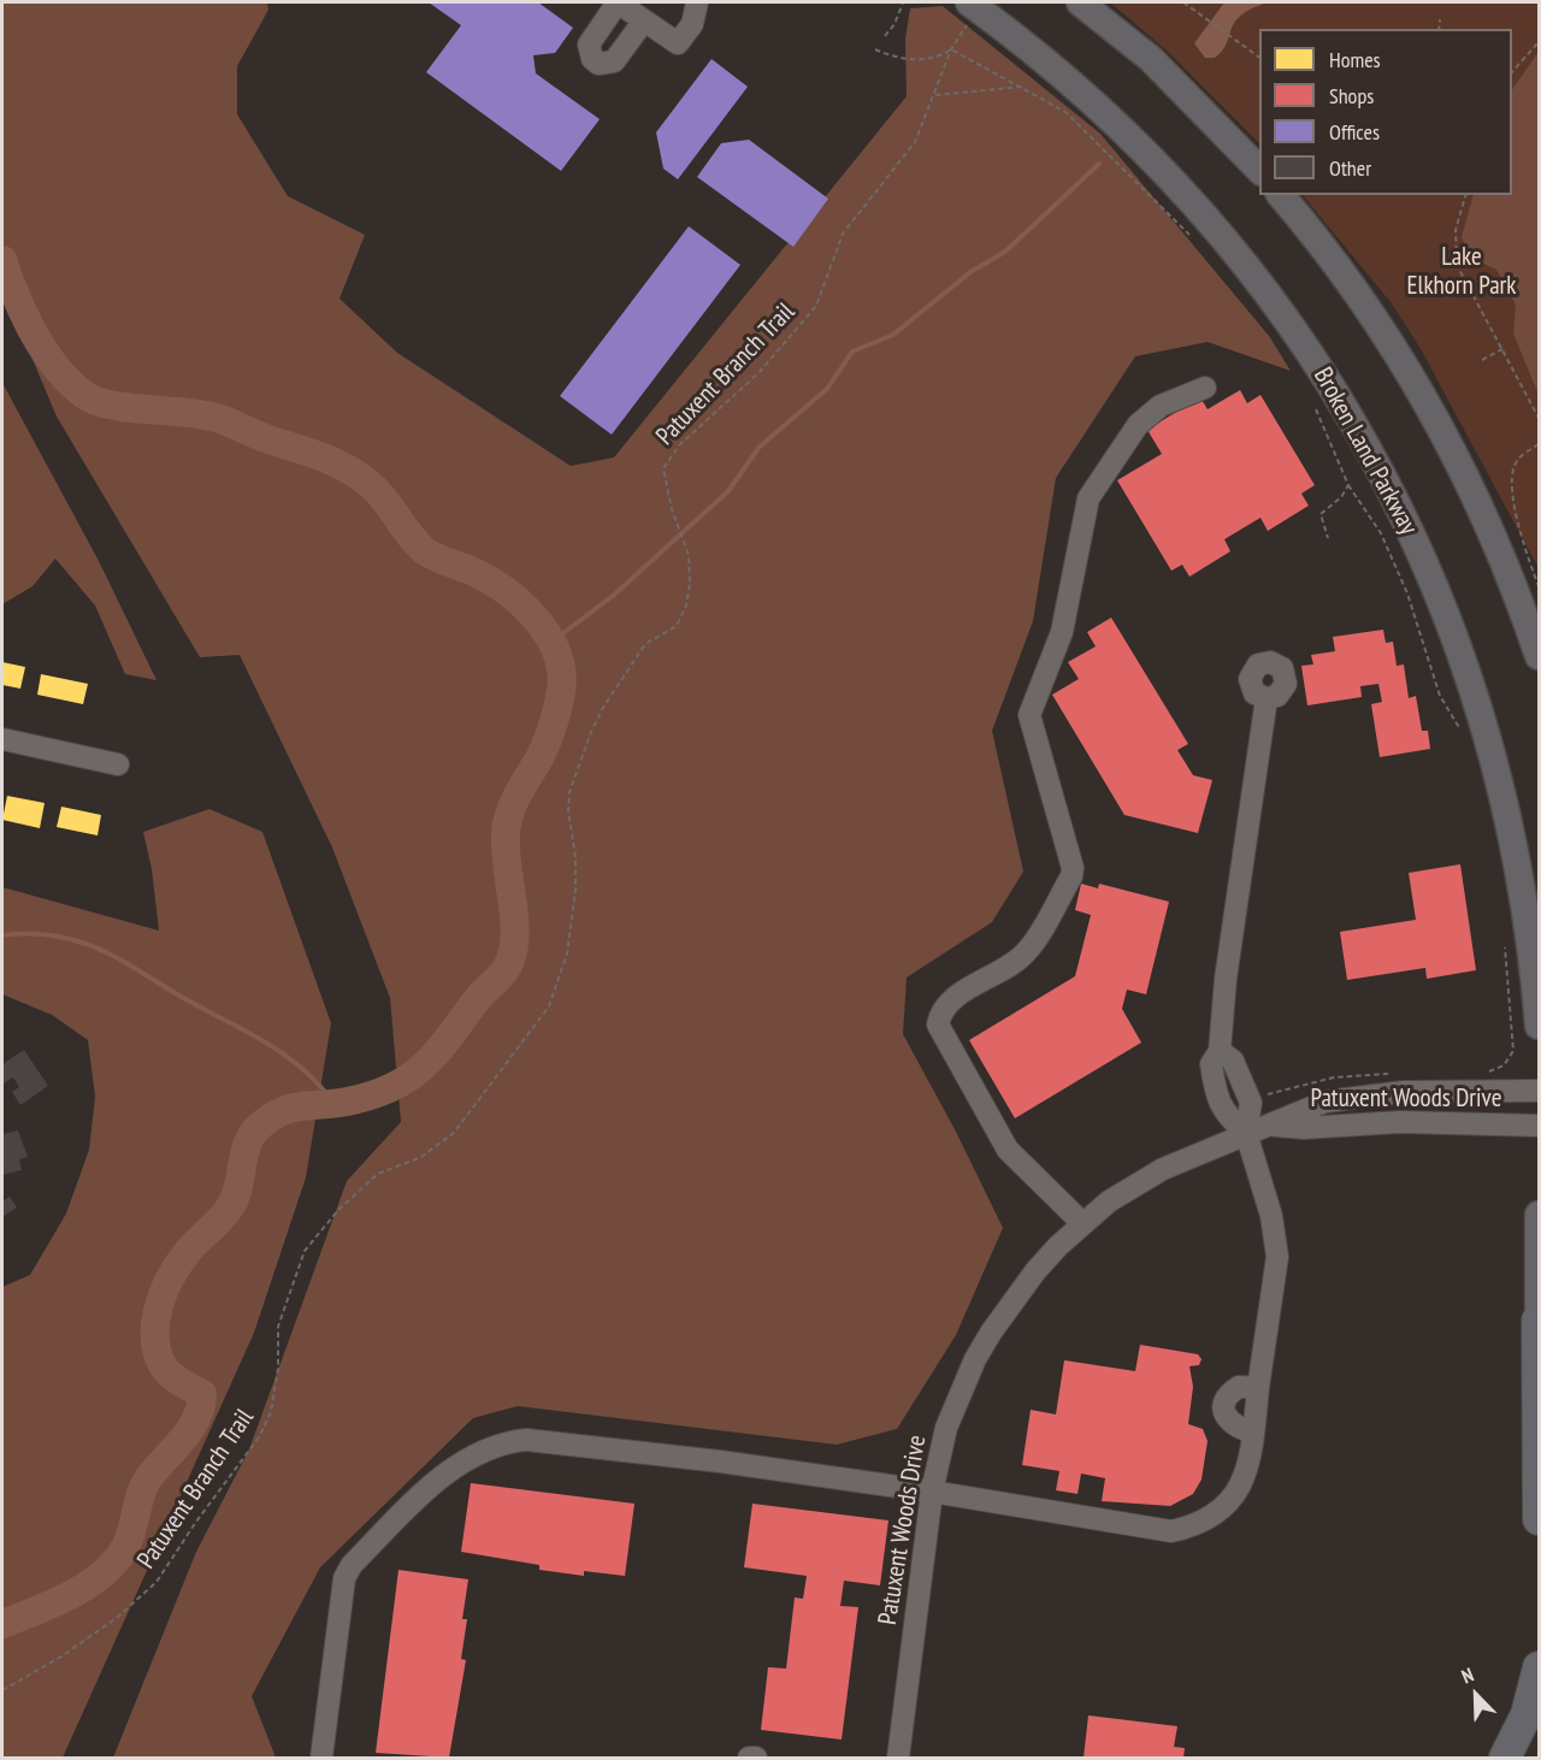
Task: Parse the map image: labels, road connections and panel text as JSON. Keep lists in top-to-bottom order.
{
  "streets": {
    "main road": ["Broken Land Parkway"],
    "street": ["Patuxent Woods Drive"],
    "path": ["Patuxent Branch Trail"]
  },
  "crossings": [
    ["Patuxent Branch Trail", "Broken Land Parkway"]
  ],
  "parks": ["Lake Elkhorn Park"],
  "legend": [
    "Homes",
    "Shops",
    "Offices",
    "Other"
  ],
  "north": "top left"
}
